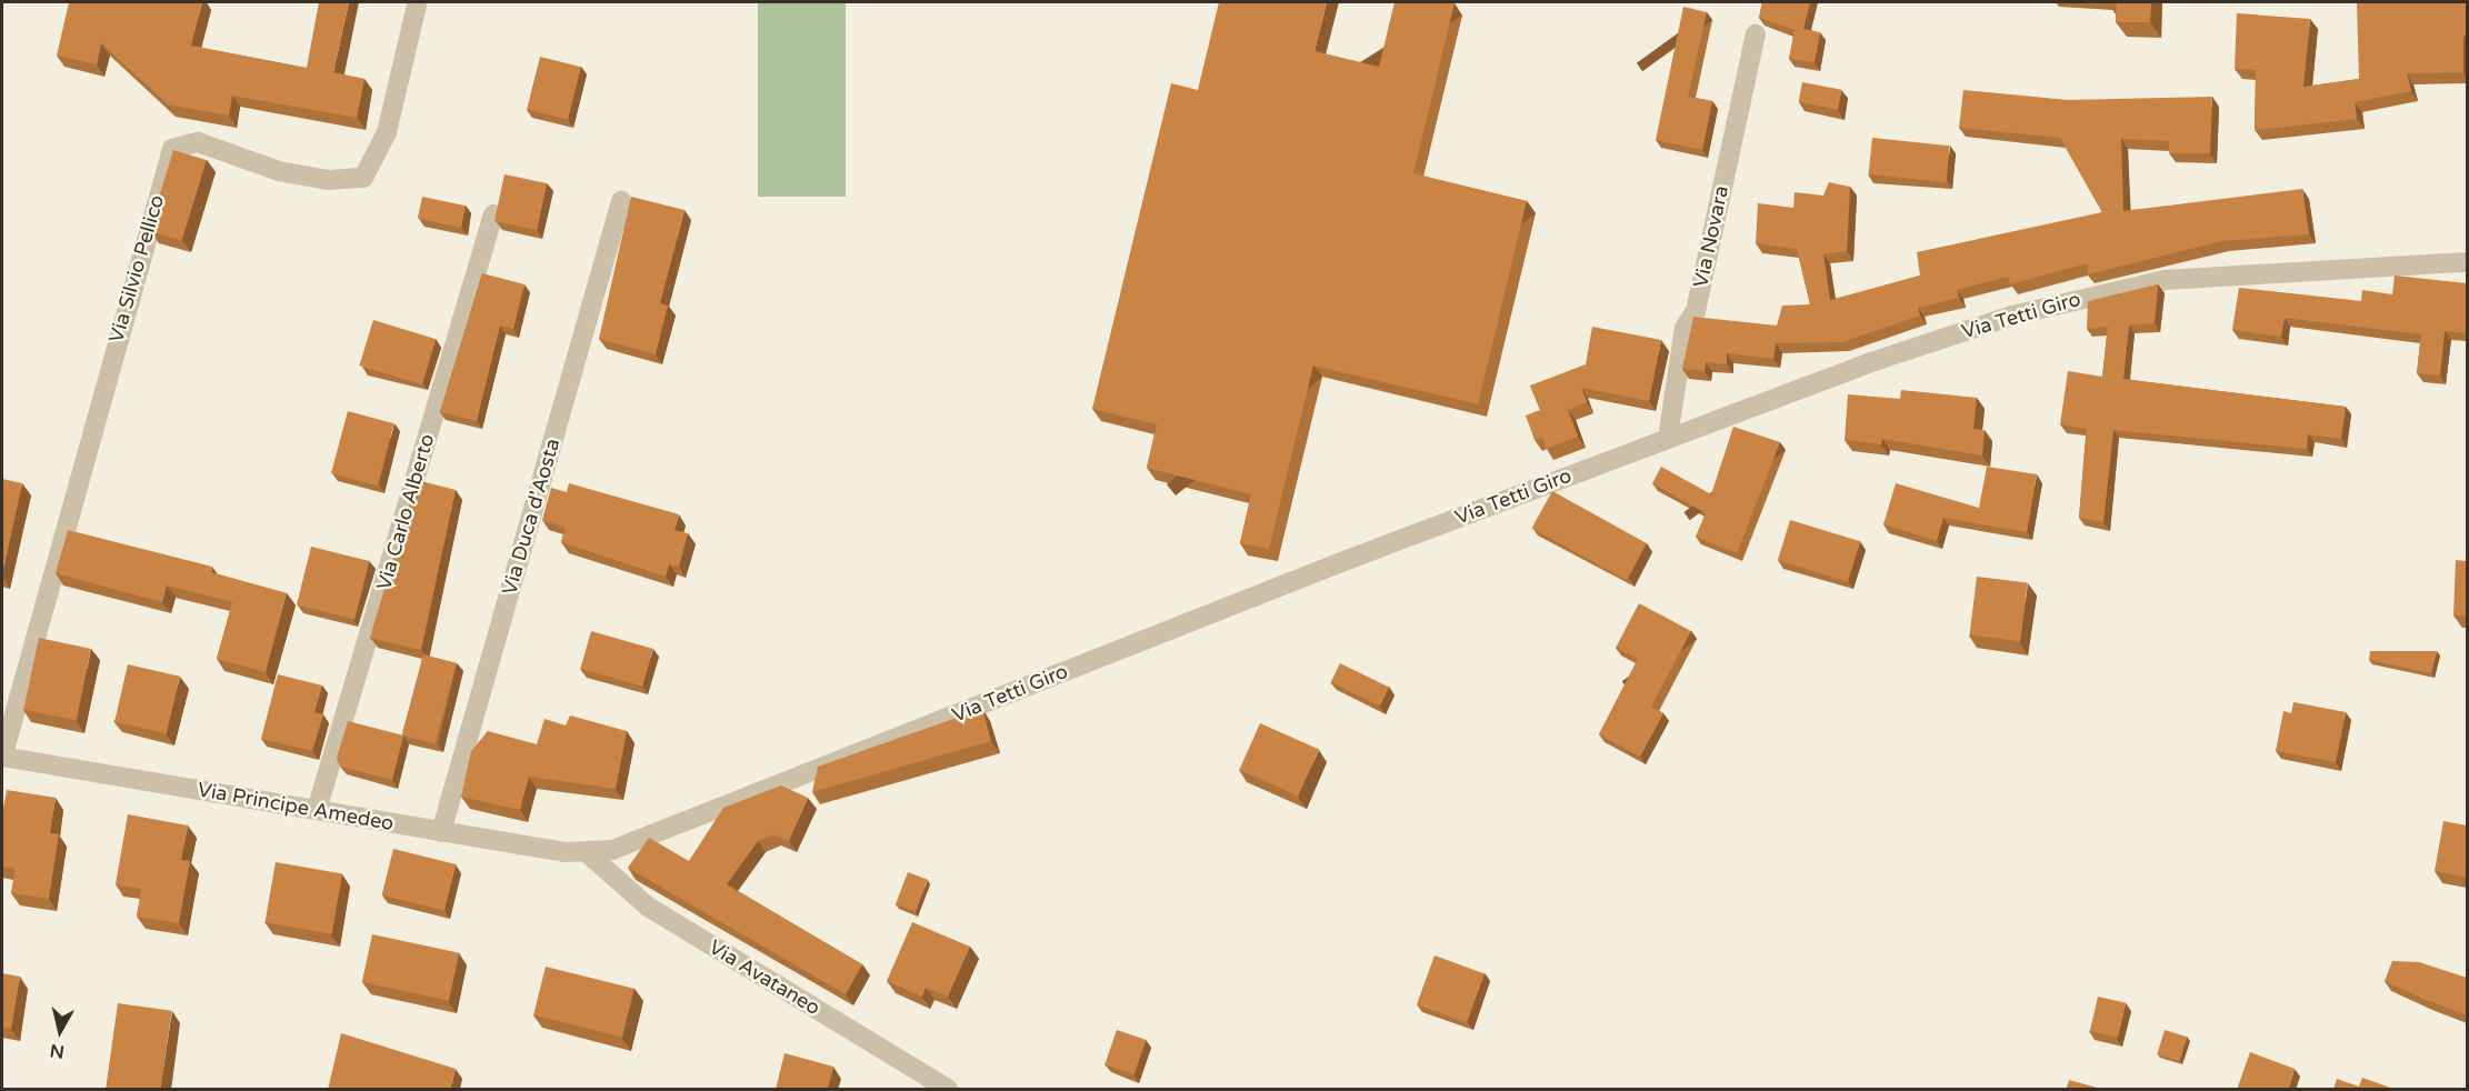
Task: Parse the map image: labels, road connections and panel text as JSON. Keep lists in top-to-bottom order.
{
  "streets": {
    "street": [
      "Via Novara",
      "Via Silvio Pellico",
      "Via Tetti Giro",
      "Via Carlo Alberto",
      "Via Duca d'Aosta",
      "Via Principe Amedeo",
      "Via Avataneo"
    ]
  },
  "crossings": [
    ["Via Novara", "Via Tetti Giro"],
    ["Via Silvio Pellico", "Via Principe Amedeo"],
    ["Via Tetti Giro", "Via Principe Amedeo"],
    ["Via Tetti Giro", "Via Avataneo"],
    ["Via Carlo Alberto", "Via Principe Amedeo"],
    ["Via Duca d'Aosta", "Via Principe Amedeo"],
    ["Via Principe Amedeo", "Via Avataneo"]
  ],
  "north": "bottom"
}
